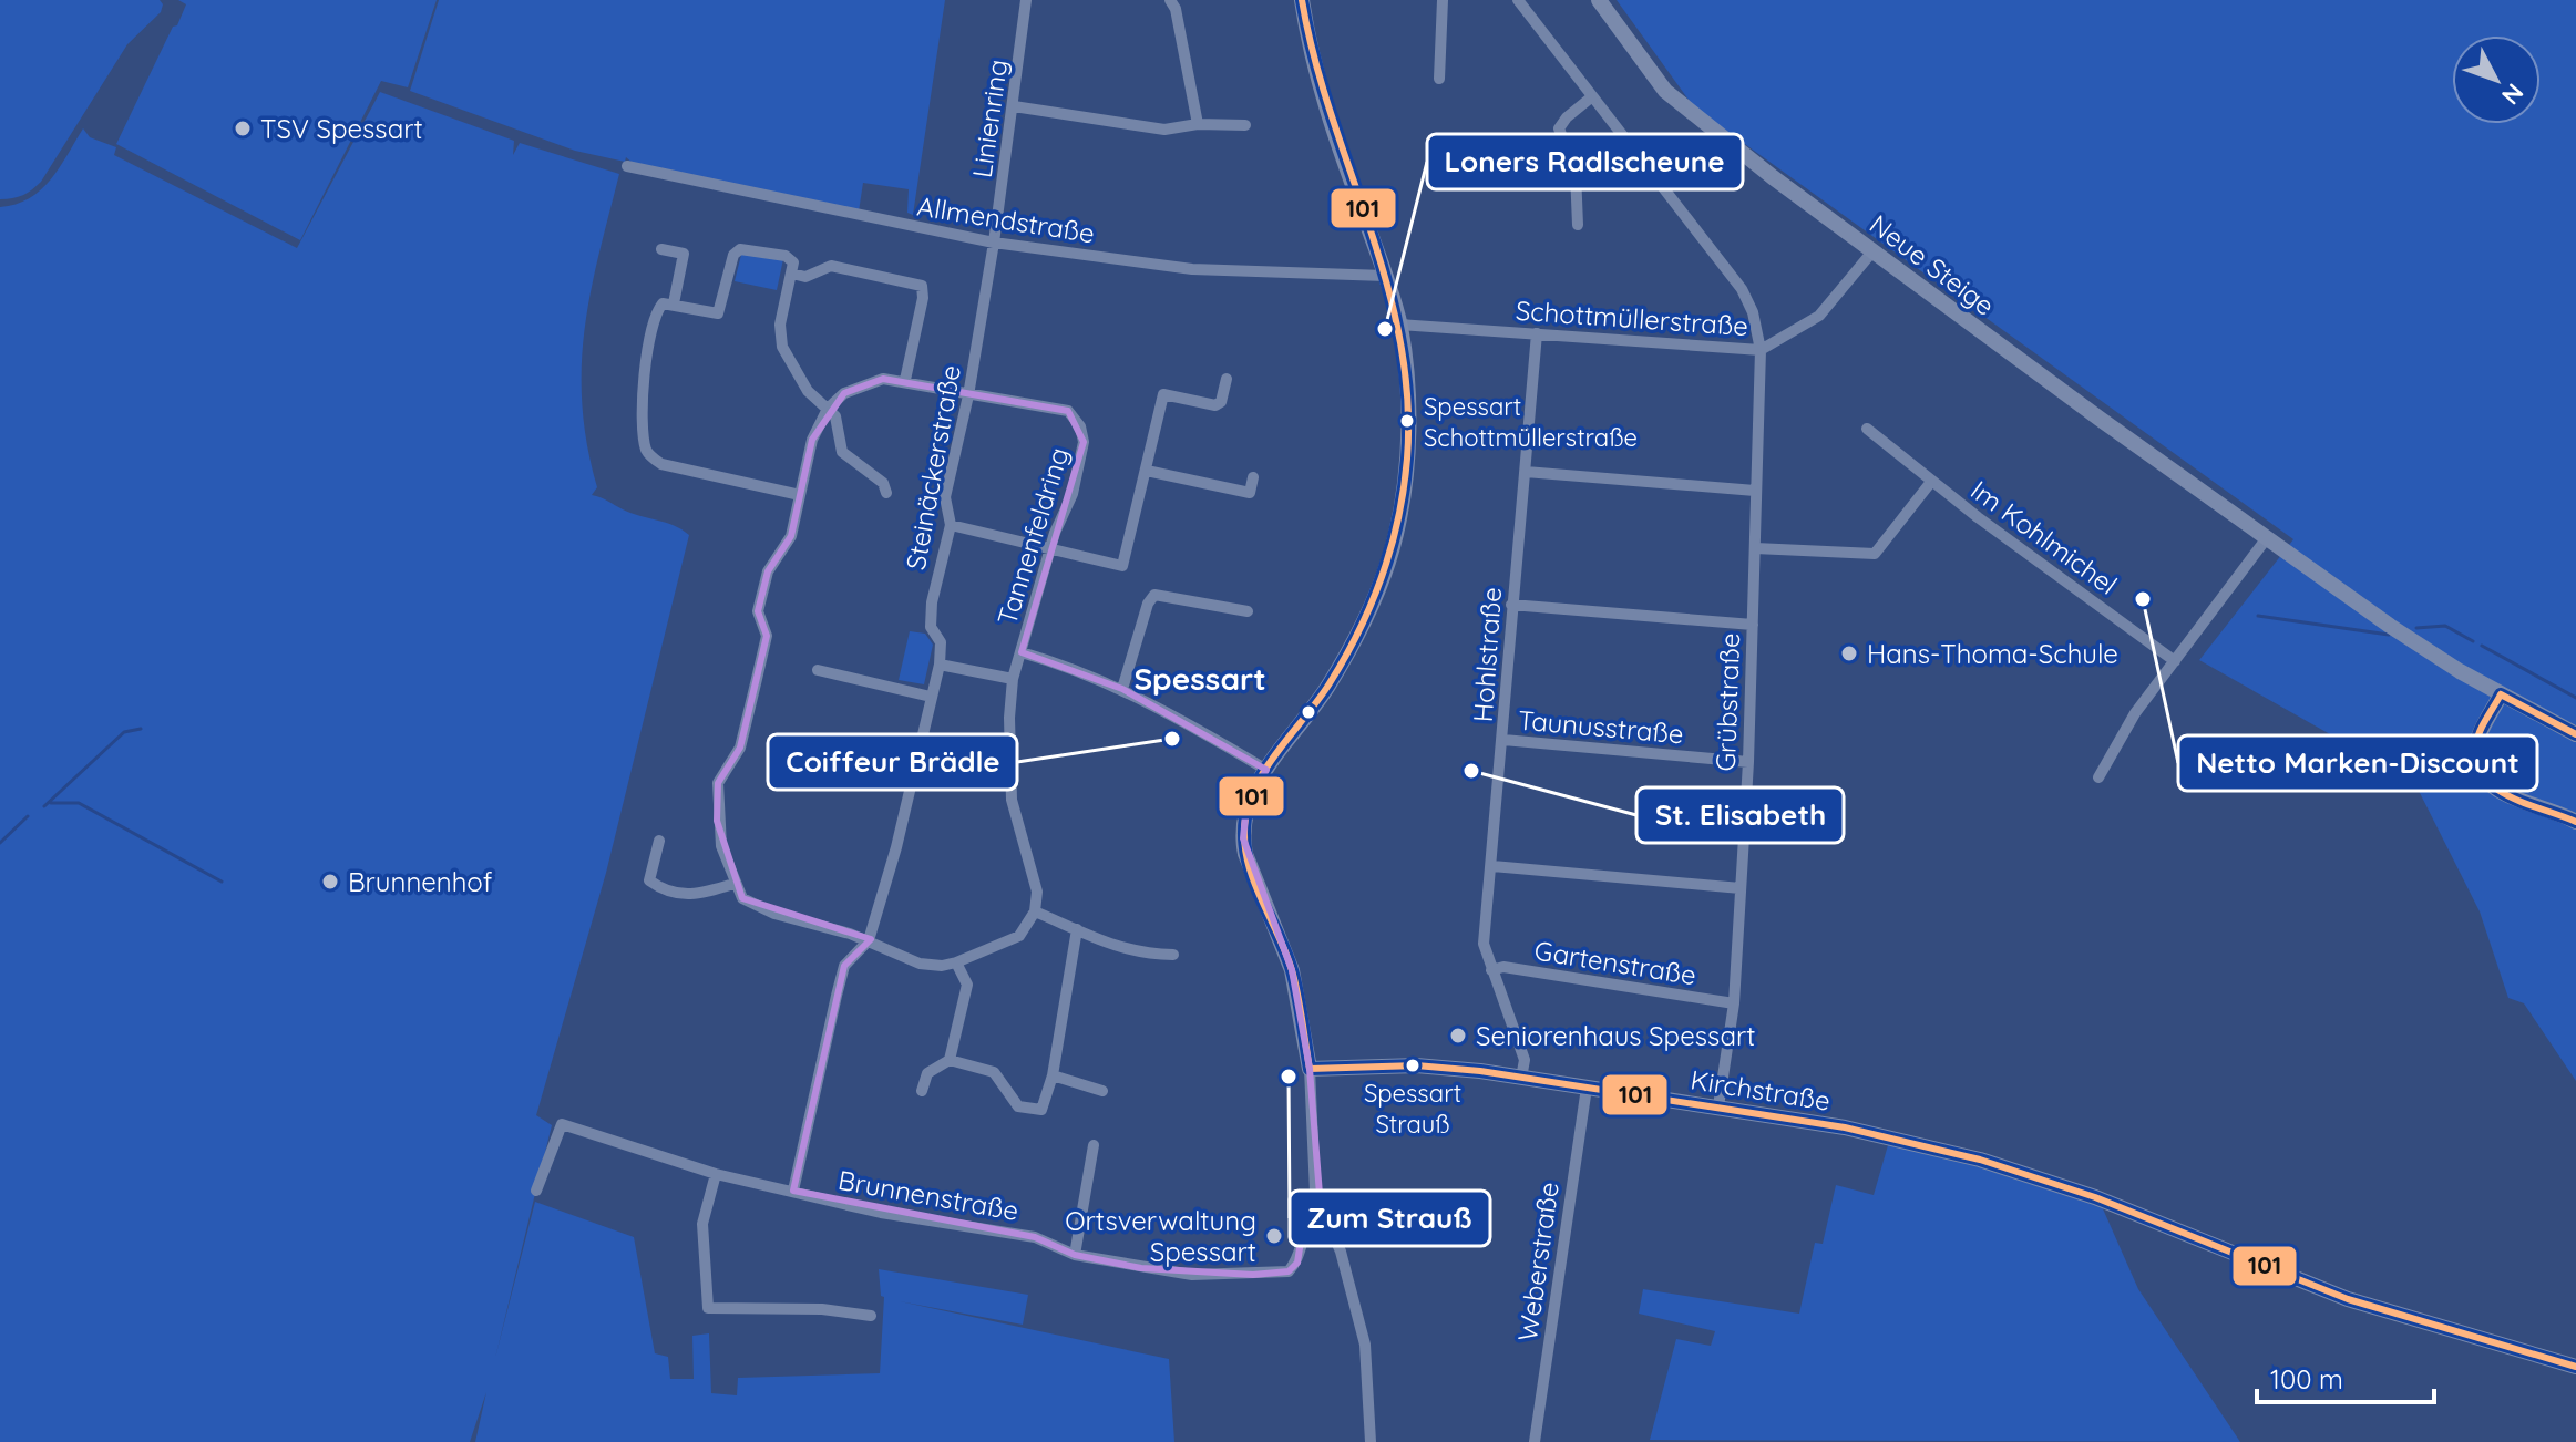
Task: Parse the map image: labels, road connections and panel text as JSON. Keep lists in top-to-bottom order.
{
  "streets": {
    "street": [
      "Linienring",
      "Allmendstraße",
      "Neue Steige",
      "Schottmüllerstraße",
      "Steinäckerstraße",
      "Tannenfeldring",
      "Im Kohlmichel",
      "Hohlstraße",
      "Grübstraße",
      "Taunusstraße",
      "Gartenstraße",
      "Kirchstraße",
      "Brunnenstraße",
      "Weberstraße"
    ]
  },
  "crossings": [
    ["Linienring", "Allmendstraße"],
    ["Linienring", "Steinäckerstraße"],
    ["Allmendstraße", "Steinäckerstraße"],
    ["Neue Steige", "Schottmüllerstraße"],
    ["Schottmüllerstraße", "Hohlstraße"],
    ["Schottmüllerstraße", "Grübstraße"],
    ["Steinäckerstraße", "Tannenfeldring"],
    ["Steinäckerstraße", "Brunnenstraße"],
    ["Im Kohlmichel", "Grübstraße"],
    ["Hohlstraße", "Taunusstraße"],
    ["Hohlstraße", "Gartenstraße"],
    ["Hohlstraße", "Kirchstraße"],
    ["Grübstraße", "Taunusstraße"],
    ["Grübstraße", "Gartenstraße"],
    ["Grübstraße", "Kirchstraße"],
    ["Kirchstraße", "Weberstraße"]
  ],
  "districts": ["Spessart"],
  "places": [
    "TSV Spessart",
    "Loners Radlscheune",
    "Spessart Schottmüllerstraße",
    "Netto Marken-Discount",
    "Hans-Thoma-Schule",
    "Coiffeur Brädle",
    "St. Elisabeth",
    "Brunnenhof",
    "Seniorenhaus Spessart",
    "Spessart Strauß",
    "Zum Strauß",
    "Ortsverwaltung Spessart"
  ],
  "lines": ["transit line 101"],
  "scale_bar": "100 m",
  "north": "bottom right"
}
